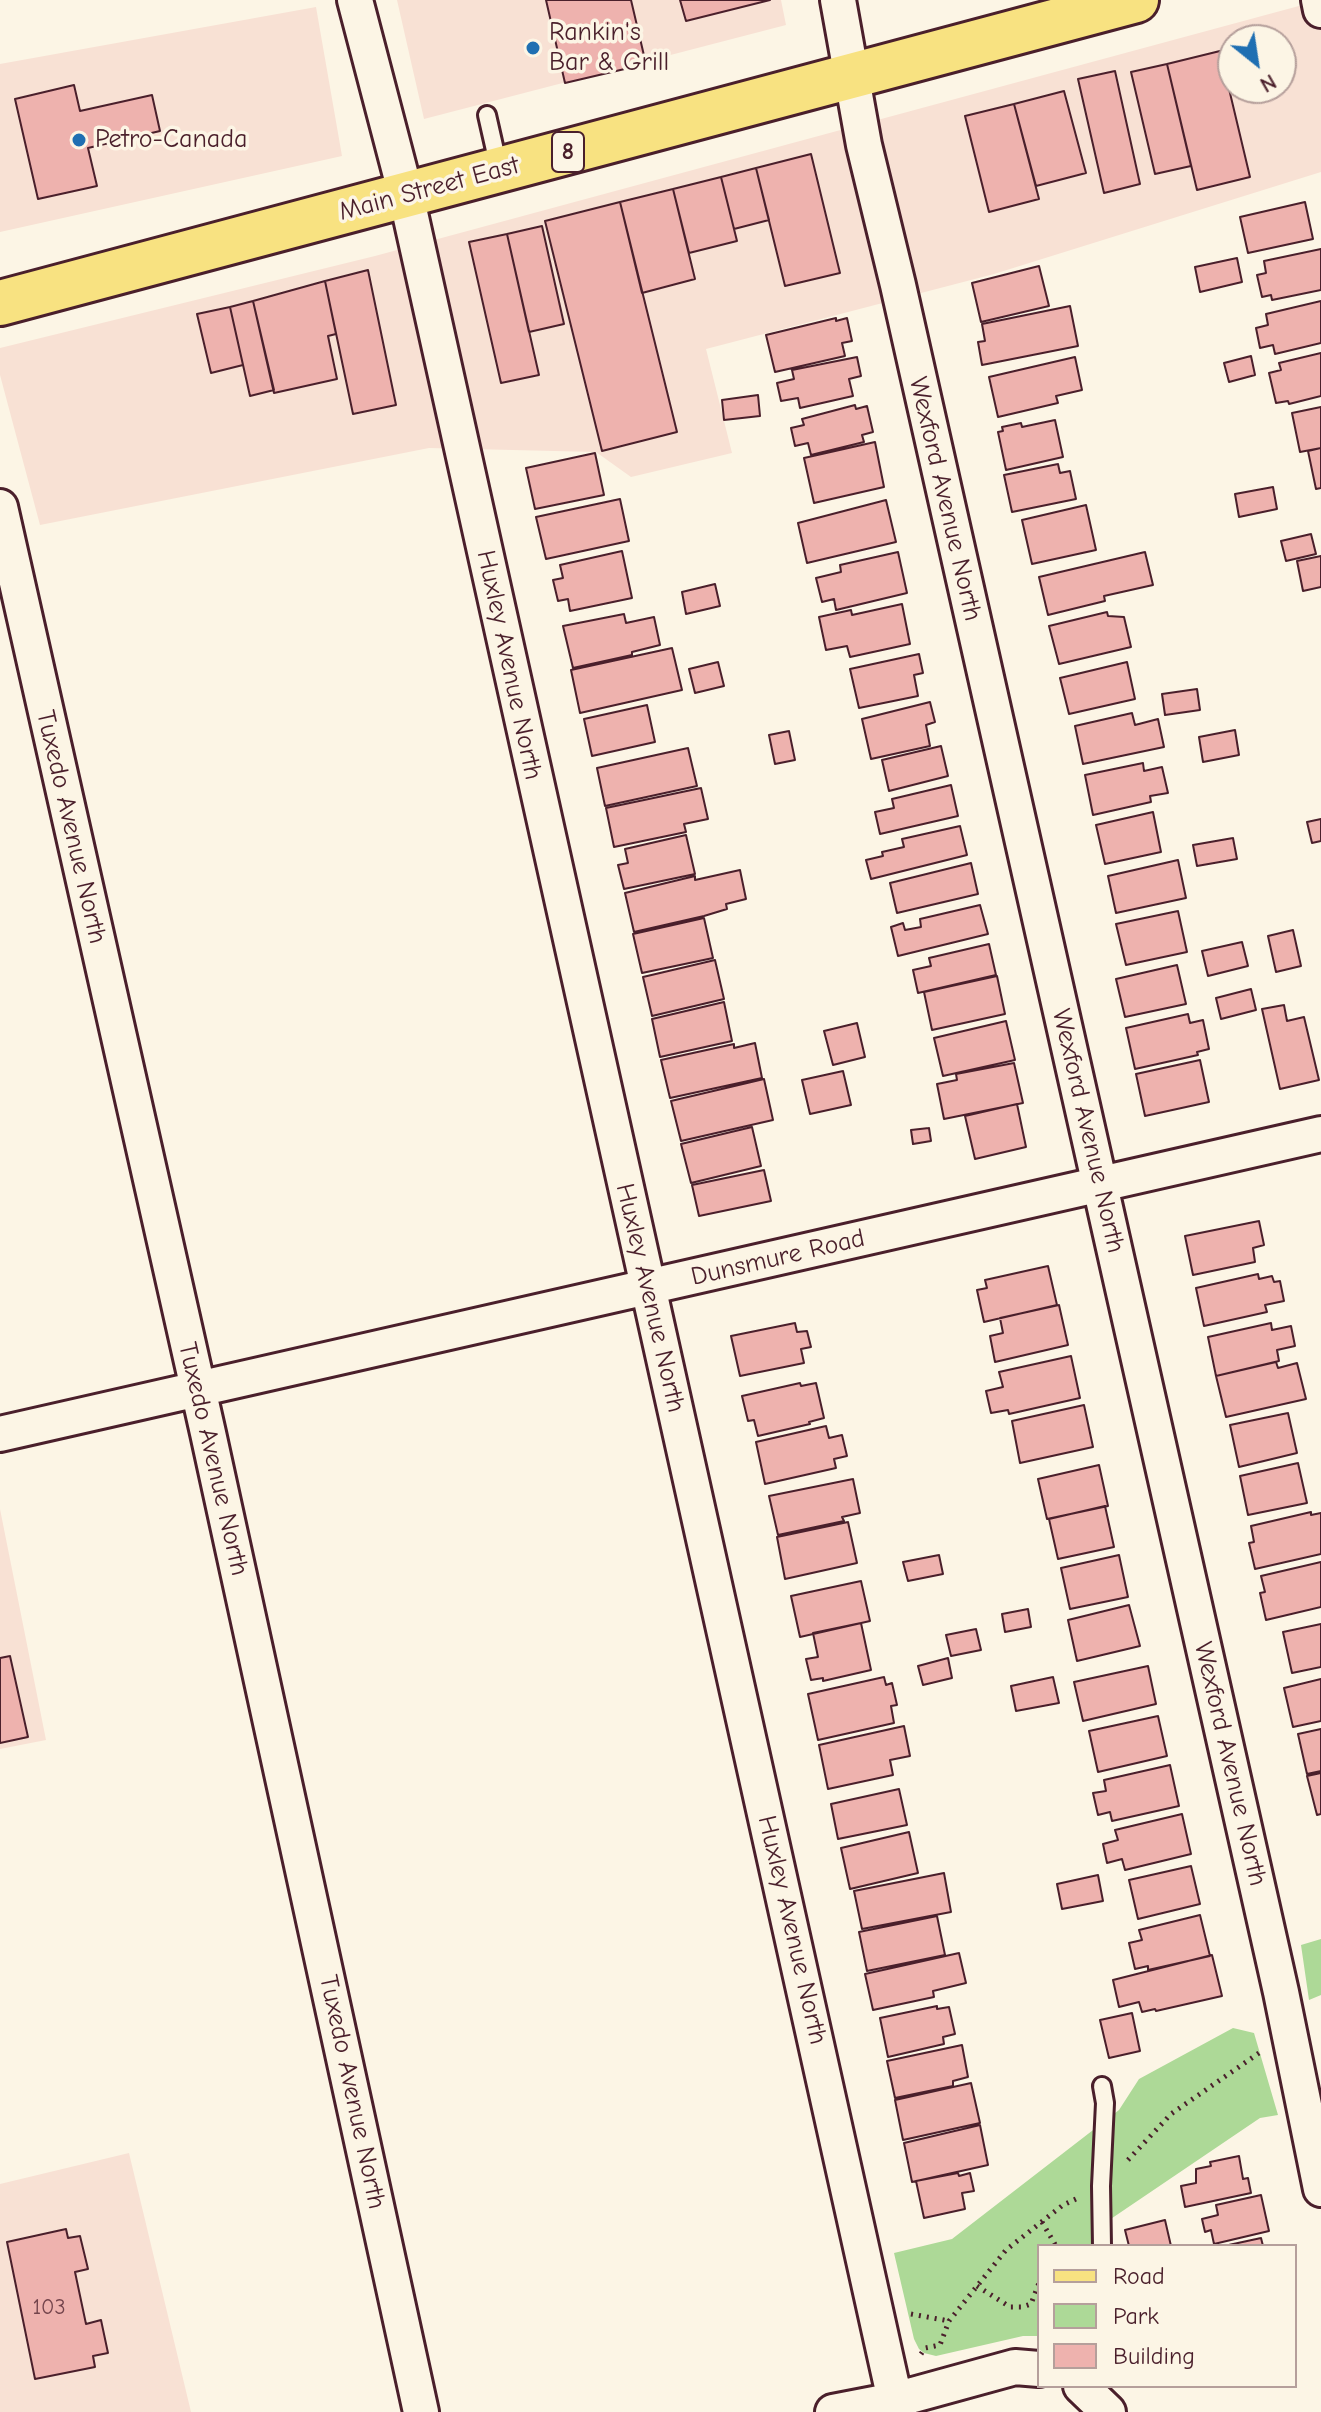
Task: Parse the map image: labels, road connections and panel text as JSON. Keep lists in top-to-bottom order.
{
  "streets": {
    "main road": ["8", "Main Street East"],
    "street": [
      "Wexford Avenue North",
      "Huxley Avenue North",
      "Tuxedo Avenue North",
      "Dunsmure Road"
    ]
  },
  "crossings": [
    ["Main Street East", "Wexford Avenue North"],
    ["Main Street East", "Huxley Avenue North"],
    ["Wexford Avenue North", "Dunsmure Road"],
    ["Huxley Avenue North", "Dunsmure Road"],
    ["Tuxedo Avenue North", "Dunsmure Road"]
  ],
  "places": ["Rankin's Bar & Grill", "Petro-Canada"],
  "house_numbers": ["103"],
  "legend": ["Road", "Park", "Building"],
  "north": "bottom right"
}
